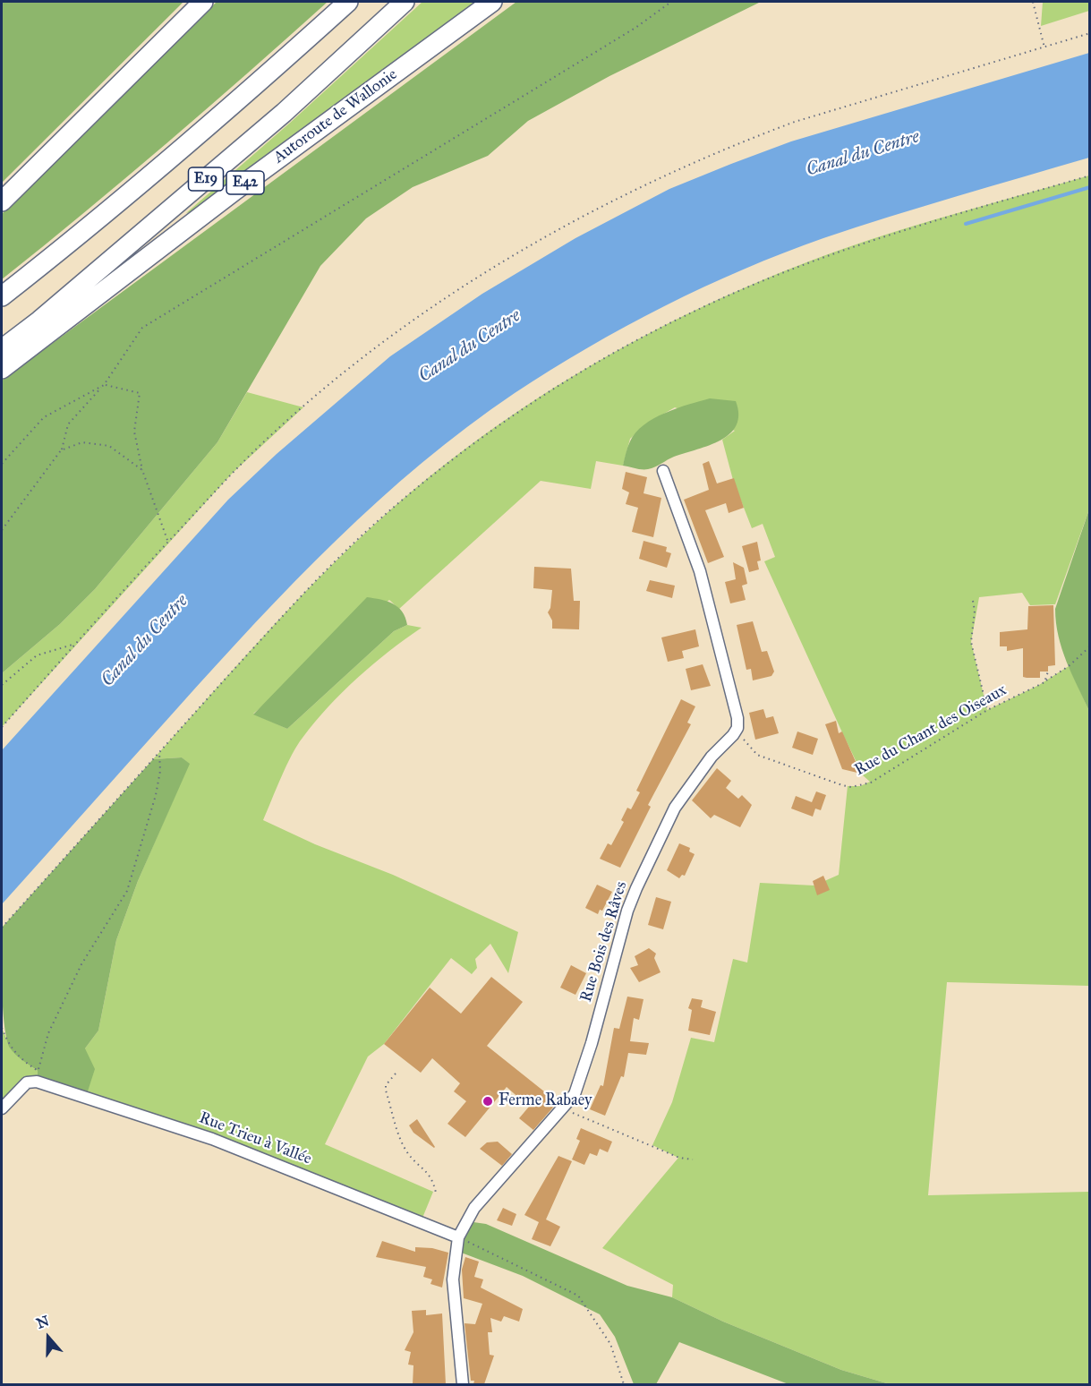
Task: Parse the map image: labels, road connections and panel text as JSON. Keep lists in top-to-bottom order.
{
  "streets": {
    "highway": ["Autoroute de Wallonie", "E19", "E42"],
    "street": ["Rue Bois des Râves", "Rue Trieu à Vallée"],
    "path": ["Rue du Chant des Oiseaux"]
  },
  "crossings": [
    ["Rue du Chant des Oiseaux", "Rue Bois des Râves"],
    ["Rue Bois des Râves", "Rue Trieu à Vallée"]
  ],
  "water": ["Canal du Centre"],
  "places": ["Ferme Rabaey"],
  "north": "top"
}
